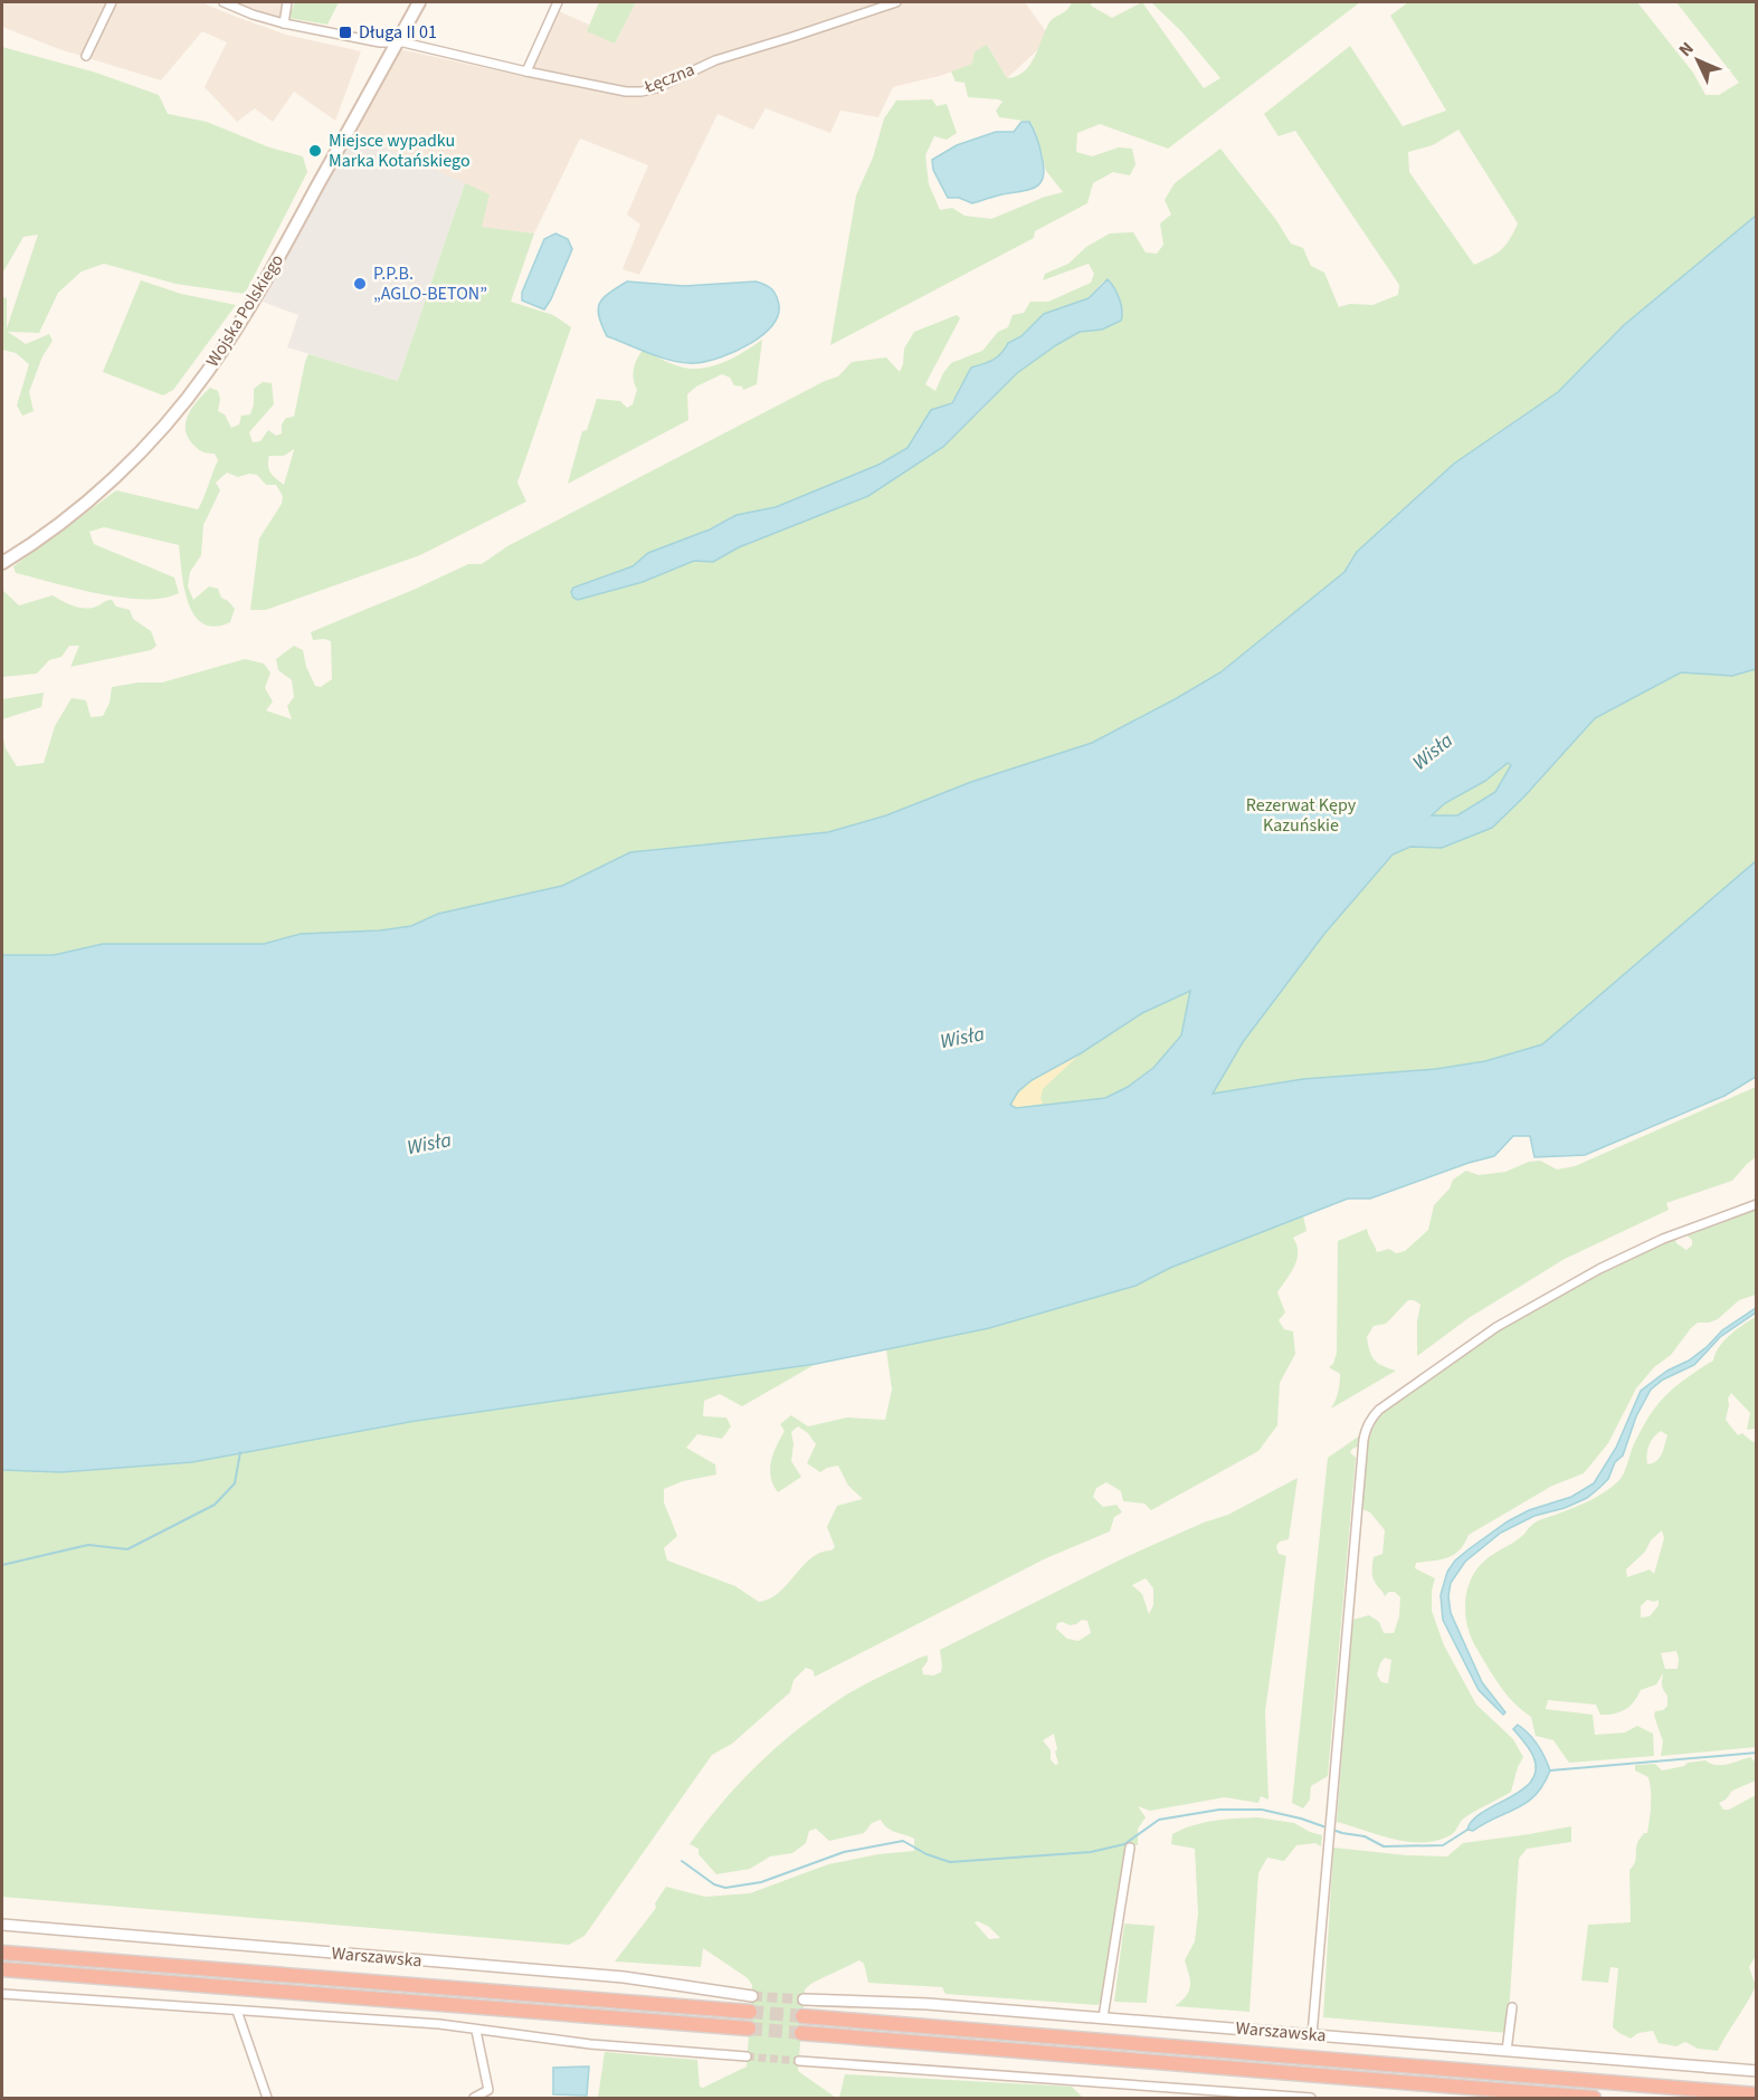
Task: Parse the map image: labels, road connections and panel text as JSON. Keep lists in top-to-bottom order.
{
  "streets": {
    "main road": ["Wojska Polskiego"],
    "street": ["Łęczna", "Warszawska"]
  },
  "crossings": [
    ["Łęczna", "Wojska Polskiego"]
  ],
  "water": ["Wisła"],
  "parks": ["Rezerwat Kępy Kazuńskie"],
  "places": {
    "transit": ["Długa II 01"],
    "other": ["Miejsce wypadku Marka Kotańskiego", "P.P.B. „AGLO-BETON”"]
  },
  "north": "top left"
}
